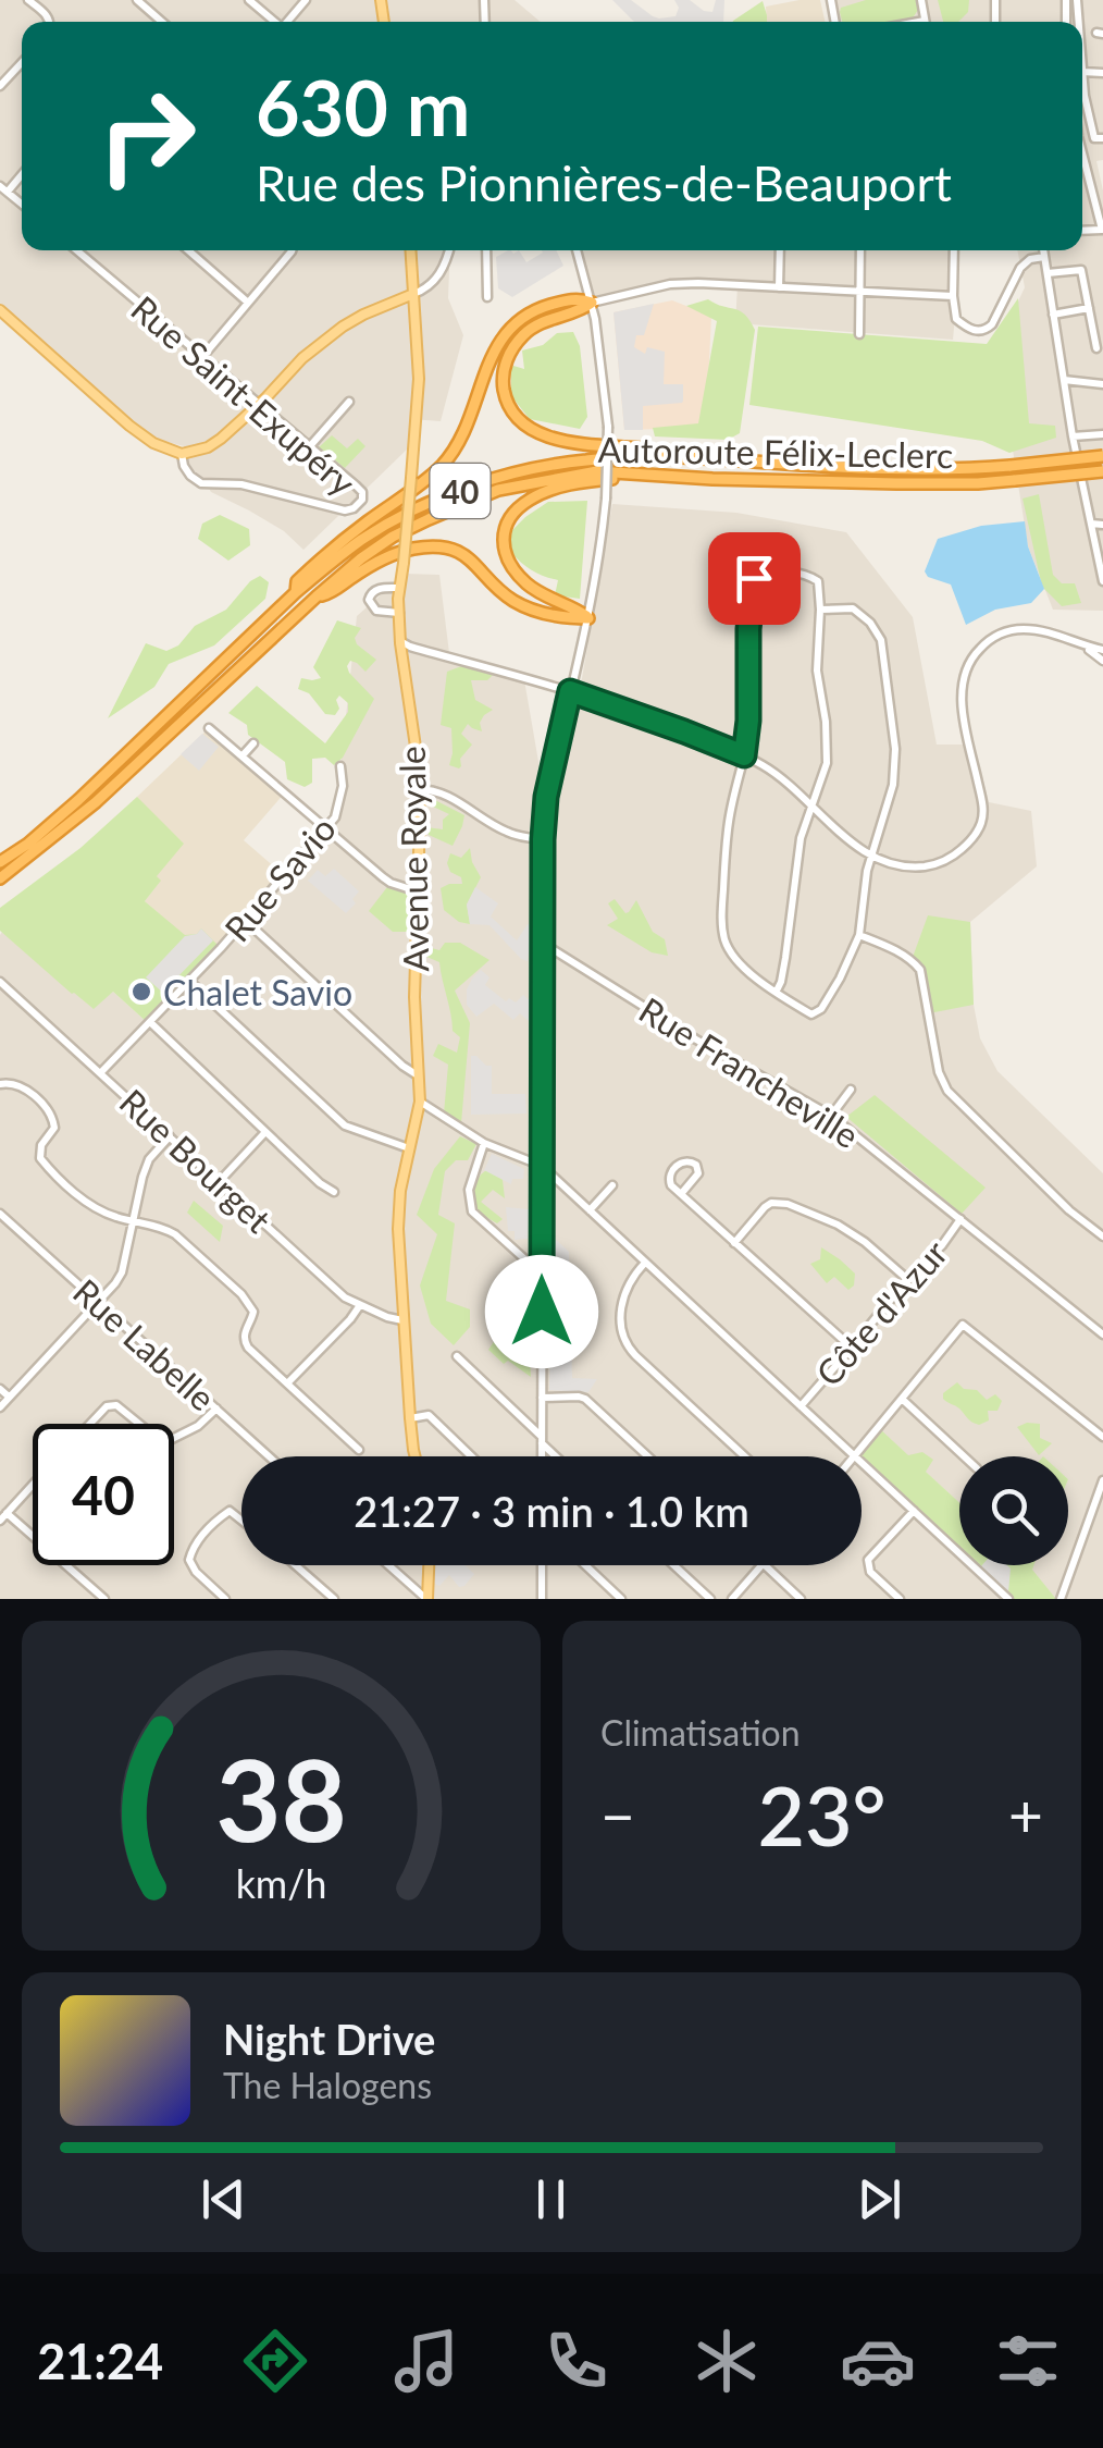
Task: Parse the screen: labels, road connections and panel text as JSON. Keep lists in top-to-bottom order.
{
  "streets": {
    "highway": ["Autoroute Félix-Leclerc", "40"],
    "main road": ["Avenue Royale"],
    "street": [
      "Rue Saint-Exupéry",
      "Rue Savio",
      "Rue Francheville",
      "Rue Bourget",
      "Côte d'Azur",
      "Rue Labelle"
    ]
  },
  "crossings": [
    ["Avenue Royale", "Rue Bourget"],
    ["Rue Savio", "Rue Bourget"],
    ["Rue Francheville", "Côte d'Azur"]
  ],
  "places": ["Chalet Savio"],
  "page": {
    "turn": ["630 m", "Rue des Pionnières-de-Beauport"],
    "limit": "40",
    "trip": "21:27 · 3 min · 1.0 km",
    "tile": "Climatisation",
    "heat": ["−", "23°", "+"],
    "song": ["Night Drive", "The Halogens"],
    "tabs": "21:24",
    "gauge": ["38", "km/h"]
  }
}
